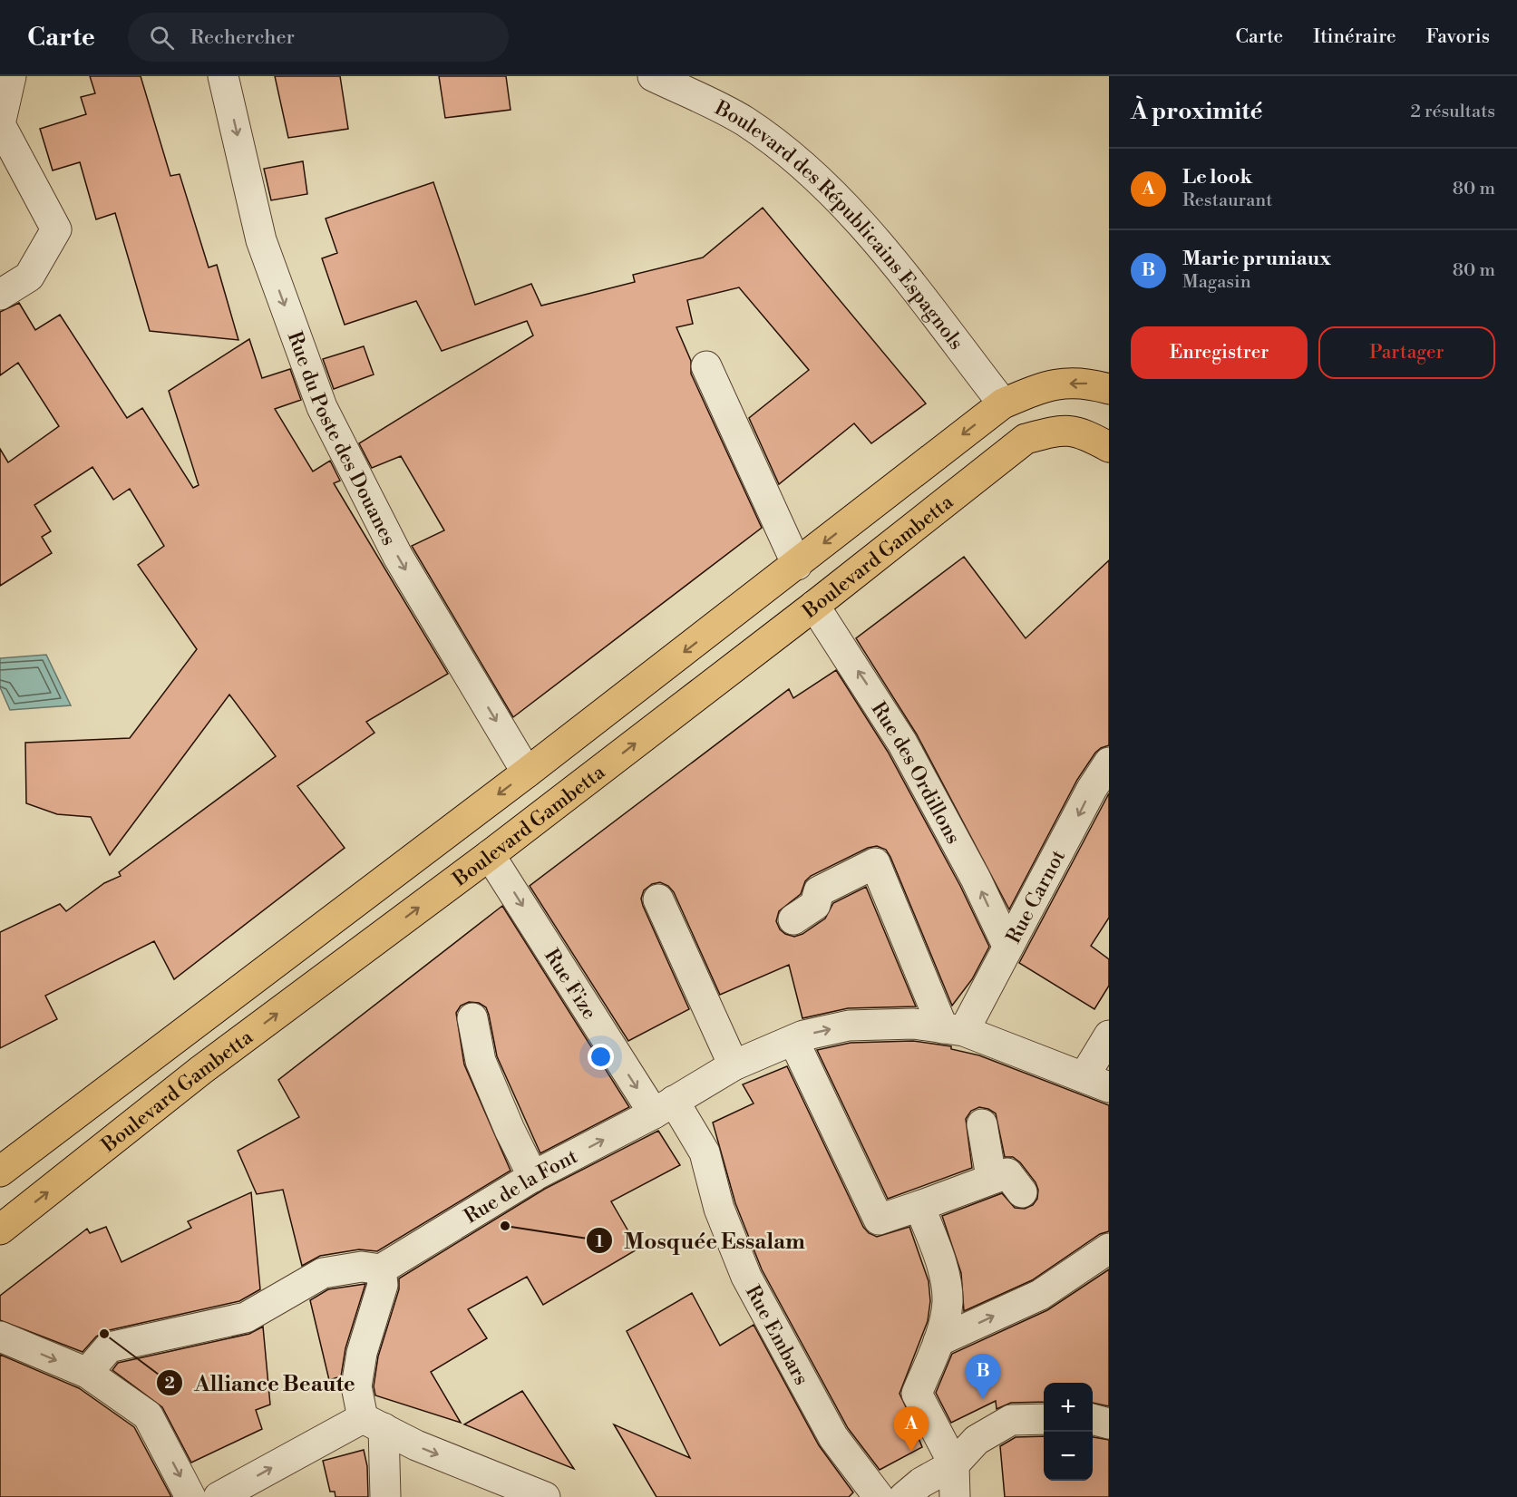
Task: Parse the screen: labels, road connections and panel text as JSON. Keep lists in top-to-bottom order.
{
  "streets": {
    "main road": ["Boulevard Gambetta"],
    "street": [
      "Boulevard des Républicains Espagnols",
      "Rue du Poste des Douanes",
      "Rue des Ordillons",
      "Rue Carnot",
      "Rue Fize",
      "Rue de la Font",
      "Rue Embars"
    ]
  },
  "crossings": [
    ["Boulevard des Républicains Espagnols", "Boulevard Gambetta"],
    ["Rue du Poste des Douanes", "Boulevard Gambetta"],
    ["Boulevard Gambetta", "Rue des Ordillons"],
    ["Boulevard Gambetta", "Rue Fize"],
    ["Rue des Ordillons", "Rue Carnot"],
    ["Rue Carnot", "Rue de la Font"],
    ["Rue Fize", "Rue de la Font"],
    ["Rue Fize", "Rue Embars"],
    ["Rue de la Font", "Rue Embars"]
  ],
  "one_way": [
    "Rue du Poste des Douanes",
    "Rue des Ordillons",
    "Rue Carnot",
    "Rue de la Font"
  ],
  "places": ["Mosquée Essalam", "Alliance Beaute"],
  "page": {
    "header": "Carte",
    "search": "Rechercher",
    "nav": ["Carte", "Itinéraire", "Favoris"],
    "heading": ["À proximité", "2 résultats"],
    "list": [
      {
        "mark": "A",
        "name": "Le look",
        "note": "Restaurant",
        "value": "80 m"
      },
      {
        "mark": "B",
        "name": "Marie pruniaux",
        "note": "Magasin",
        "value": "80 m"
      }
    ],
    "buttons": ["Enregistrer", "Partager"],
    "pins": ["B", "A"],
    "map_buttons": ["+", "−"]
  }
}
